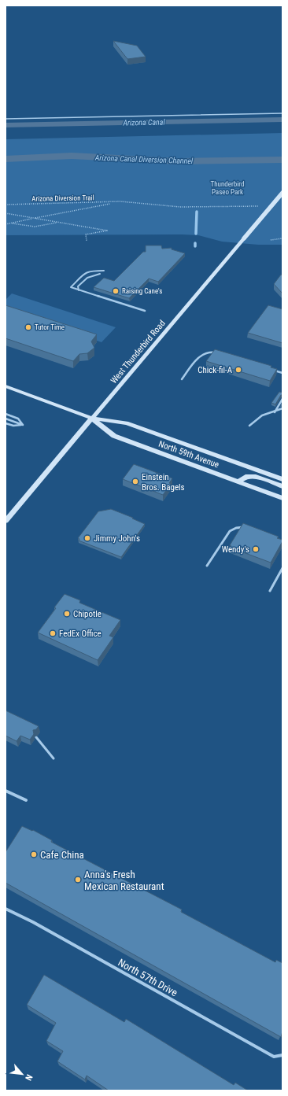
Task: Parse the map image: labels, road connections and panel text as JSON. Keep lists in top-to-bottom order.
{
  "streets": {
    "main road": ["West Thunderbird Road", "North 59th Avenue"],
    "lane": ["North 57th Drive"],
    "path": ["Arizona Diversion Trail"]
  },
  "crossings": [
    ["West Thunderbird Road", "North 59th Avenue"]
  ],
  "water": ["Arizona Canal", "Arizona Canal Diversion Channel"],
  "parks": ["Thunderbird Paseo Park"],
  "places": [
    "Raising Cane's",
    "Tutor Time",
    "Chick-fil-A",
    "Einstein Bros. Bagels",
    "Jimmy John's",
    "Wendy's",
    "Chipotle",
    "FedEx Office",
    "Cafe China",
    "Anna's Fresh Mexican Restaurant"
  ],
  "north": "bottom right"
}
